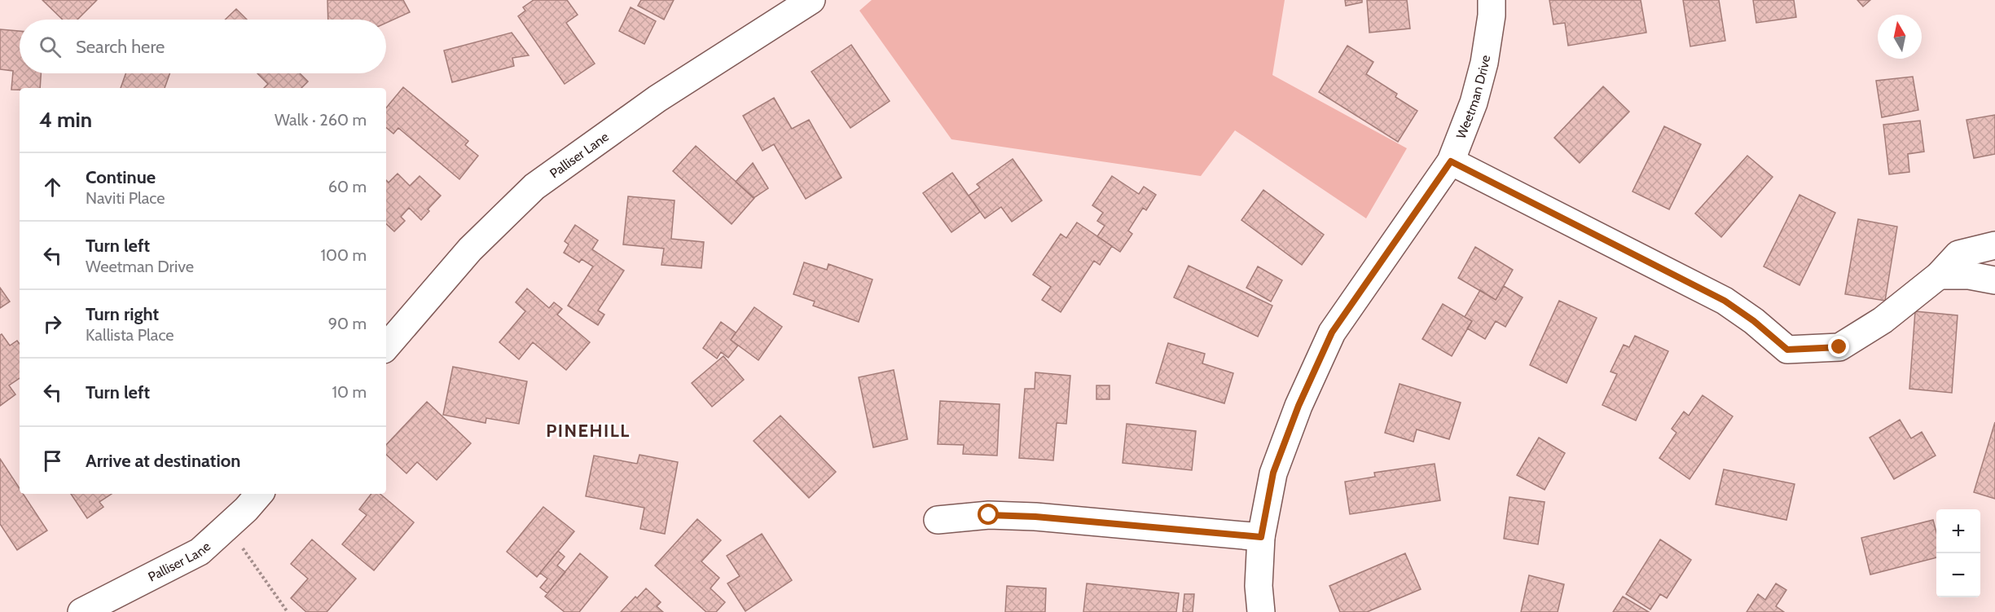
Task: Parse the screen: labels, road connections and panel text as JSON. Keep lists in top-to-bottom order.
{
  "streets": {
    "street": ["Weetman Drive", "Palliser Lane"]
  },
  "districts": ["PINEHILL"],
  "north": "top",
  "page": {
    "search": "Search here",
    "heading": ["4 min", "Walk · 260 m"],
    "list": [
      ["Continue", "Naviti Place", "60 m"],
      ["Turn left", "Weetman Drive", "100 m"],
      ["Turn right", "Kallista Place", "90 m"],
      ["Turn left", "10 m"],
      "Arrive at destination"
    ],
    "map_buttons": ["+", "−"]
  }
}
